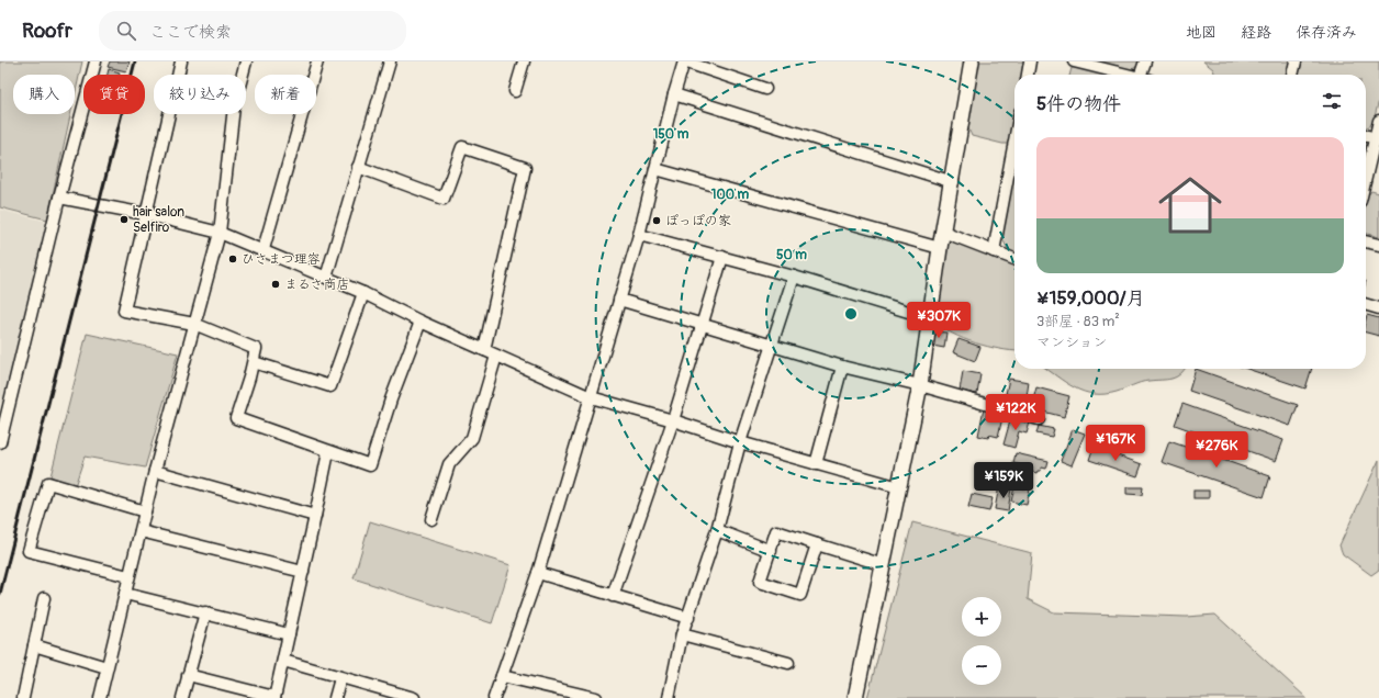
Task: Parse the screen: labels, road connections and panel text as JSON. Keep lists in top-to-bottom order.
{
  "places": [
    "hair salon Selfiro",
    "ぽっぽの家",
    "ひさまつ理容",
    "まるさ商店"
  ],
  "page": {
    "header": "Roofr",
    "search": "ここで検索",
    "nav": ["地図", "経路", "保存済み"],
    "chip": [
      "購入",
      "賃貸",
      "絞り込み",
      "新着"
    ],
    "heading": "5件の物件",
    "list": [
      {
        "name": "¥159,000/月",
        "note": "3部屋 · 83 m² · マンション"
      }
    ],
    "price": [
      "¥307K",
      "¥122K",
      "¥167K",
      "¥276K",
      "¥159K"
    ],
    "map_buttons": ["+", "−"]
  },
  "rings": ["150 m", "100 m", "50 m"]
}
